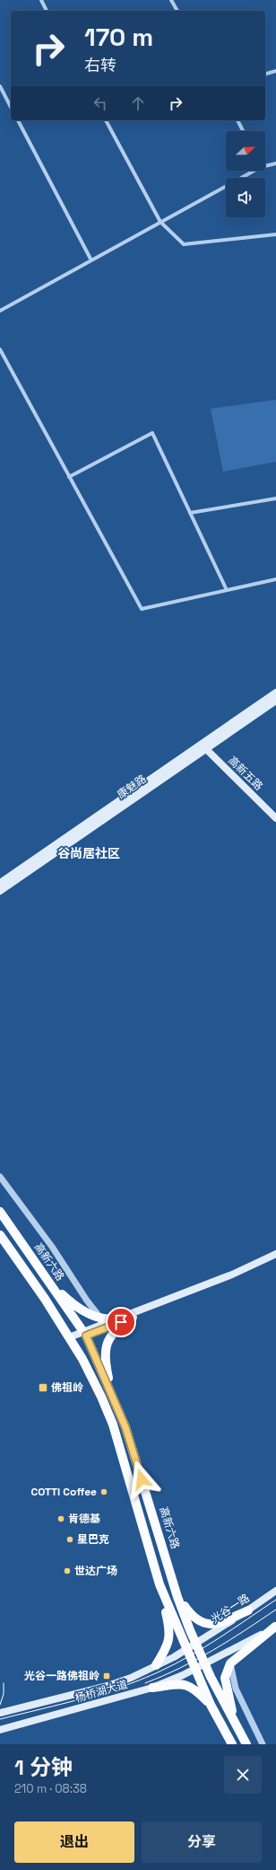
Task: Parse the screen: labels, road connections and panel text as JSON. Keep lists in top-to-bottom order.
{
  "streets": {
    "main road": [
      "高新五路",
      "康魅路",
      "高新六路",
      "光谷一路",
      "杨桥湖大道"
    ]
  },
  "crossings": [
    ["高新五路", "康魅路"],
    ["高新六路", "光谷一路"],
    ["高新六路", "杨桥湖大道"],
    ["光谷一路", "杨桥湖大道"]
  ],
  "districts": ["谷尚居社区"],
  "places": {
    "transit": ["佛祖岭", "光谷一路佛祖岭"],
    "other": [
      "COTTI Coffee",
      "肯德基",
      "星巴克",
      "世达广场"
    ]
  },
  "north": "right",
  "page": {
    "turn": ["170 m", "右转"],
    "heading": ["1 分钟", "210 m · 08:38"],
    "buttons": ["退出", "分享"]
  }
}
